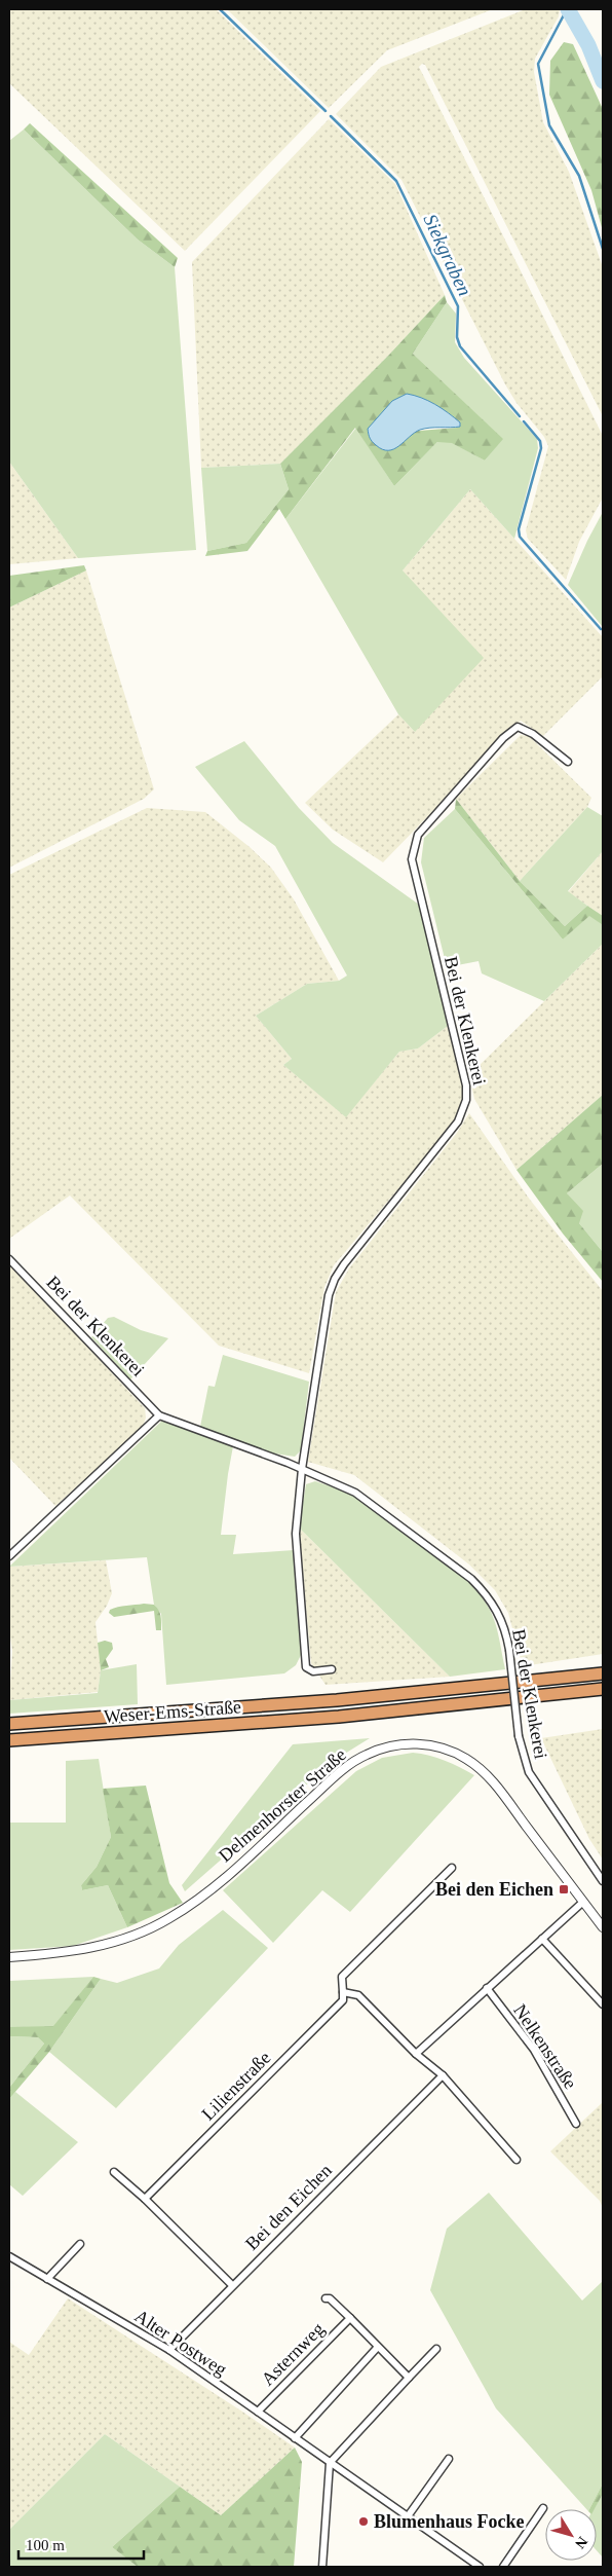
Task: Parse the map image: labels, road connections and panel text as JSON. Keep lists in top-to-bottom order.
{
  "streets": {
    "highway": ["Weser-Ems-Straße"],
    "street": [
      "Bei der Klenkerei",
      "Delmenhorster Straße",
      "Nelkenstraße",
      "Lilienstraße",
      "Bei den Eichen",
      "Alter Postweg",
      "Asternweg"
    ]
  },
  "crossings": [
    ["Bei den Eichen", "Alter Postweg"],
    ["Alter Postweg", "Asternweg"]
  ],
  "water": ["Siekgraben"],
  "places": {
    "transit": ["Bei den Eichen"],
    "other": ["Blumenhaus Focke"]
  },
  "scale_bar": "100 m",
  "north": "bottom right"
}
